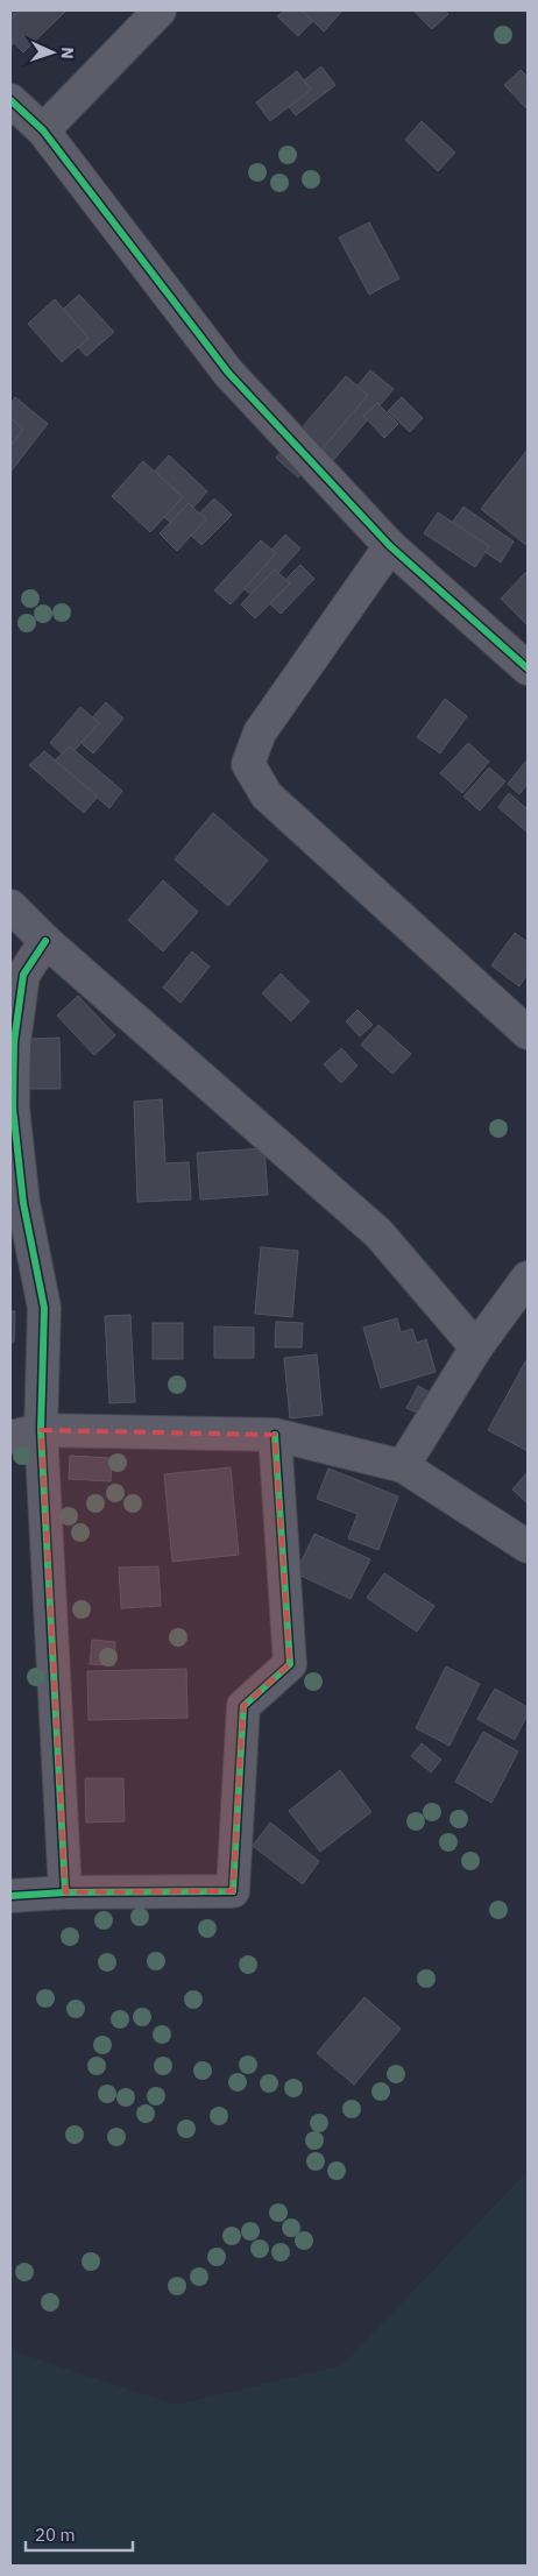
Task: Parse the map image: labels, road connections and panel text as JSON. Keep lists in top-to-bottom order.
{
  "scale_bar": "20 m",
  "north": "right"
}
